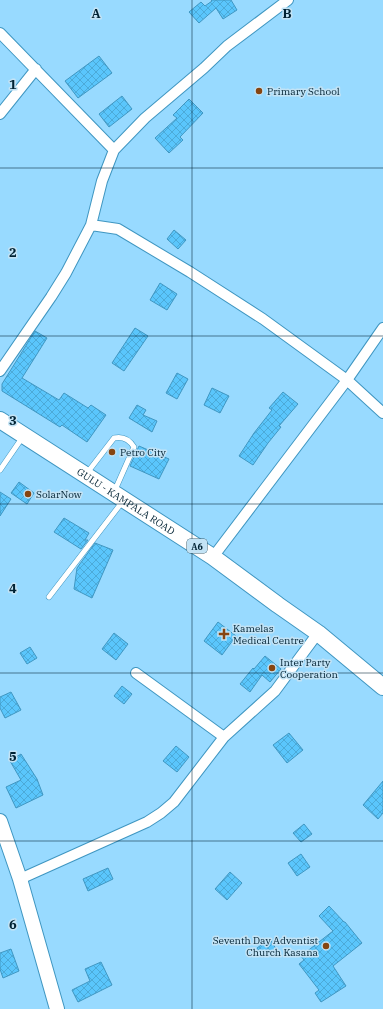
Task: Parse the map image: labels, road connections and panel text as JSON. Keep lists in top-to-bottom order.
{
  "streets": {
    "main road": ["GULU - KAMPALA ROAD", "A6"]
  },
  "places": {
    "other": [
      "Primary School",
      "Petro City",
      "SolarNow",
      "Inter Party Cooperation",
      "Seventh Day Adventist Church Kasana"
    ],
    "health": ["Kamelas Medical Centre"]
  },
  "grid": {
    "columns": ["A", "B"],
    "rows": [
      "1",
      "2",
      "3",
      "4",
      "5",
      "6"
    ]
  }
}
